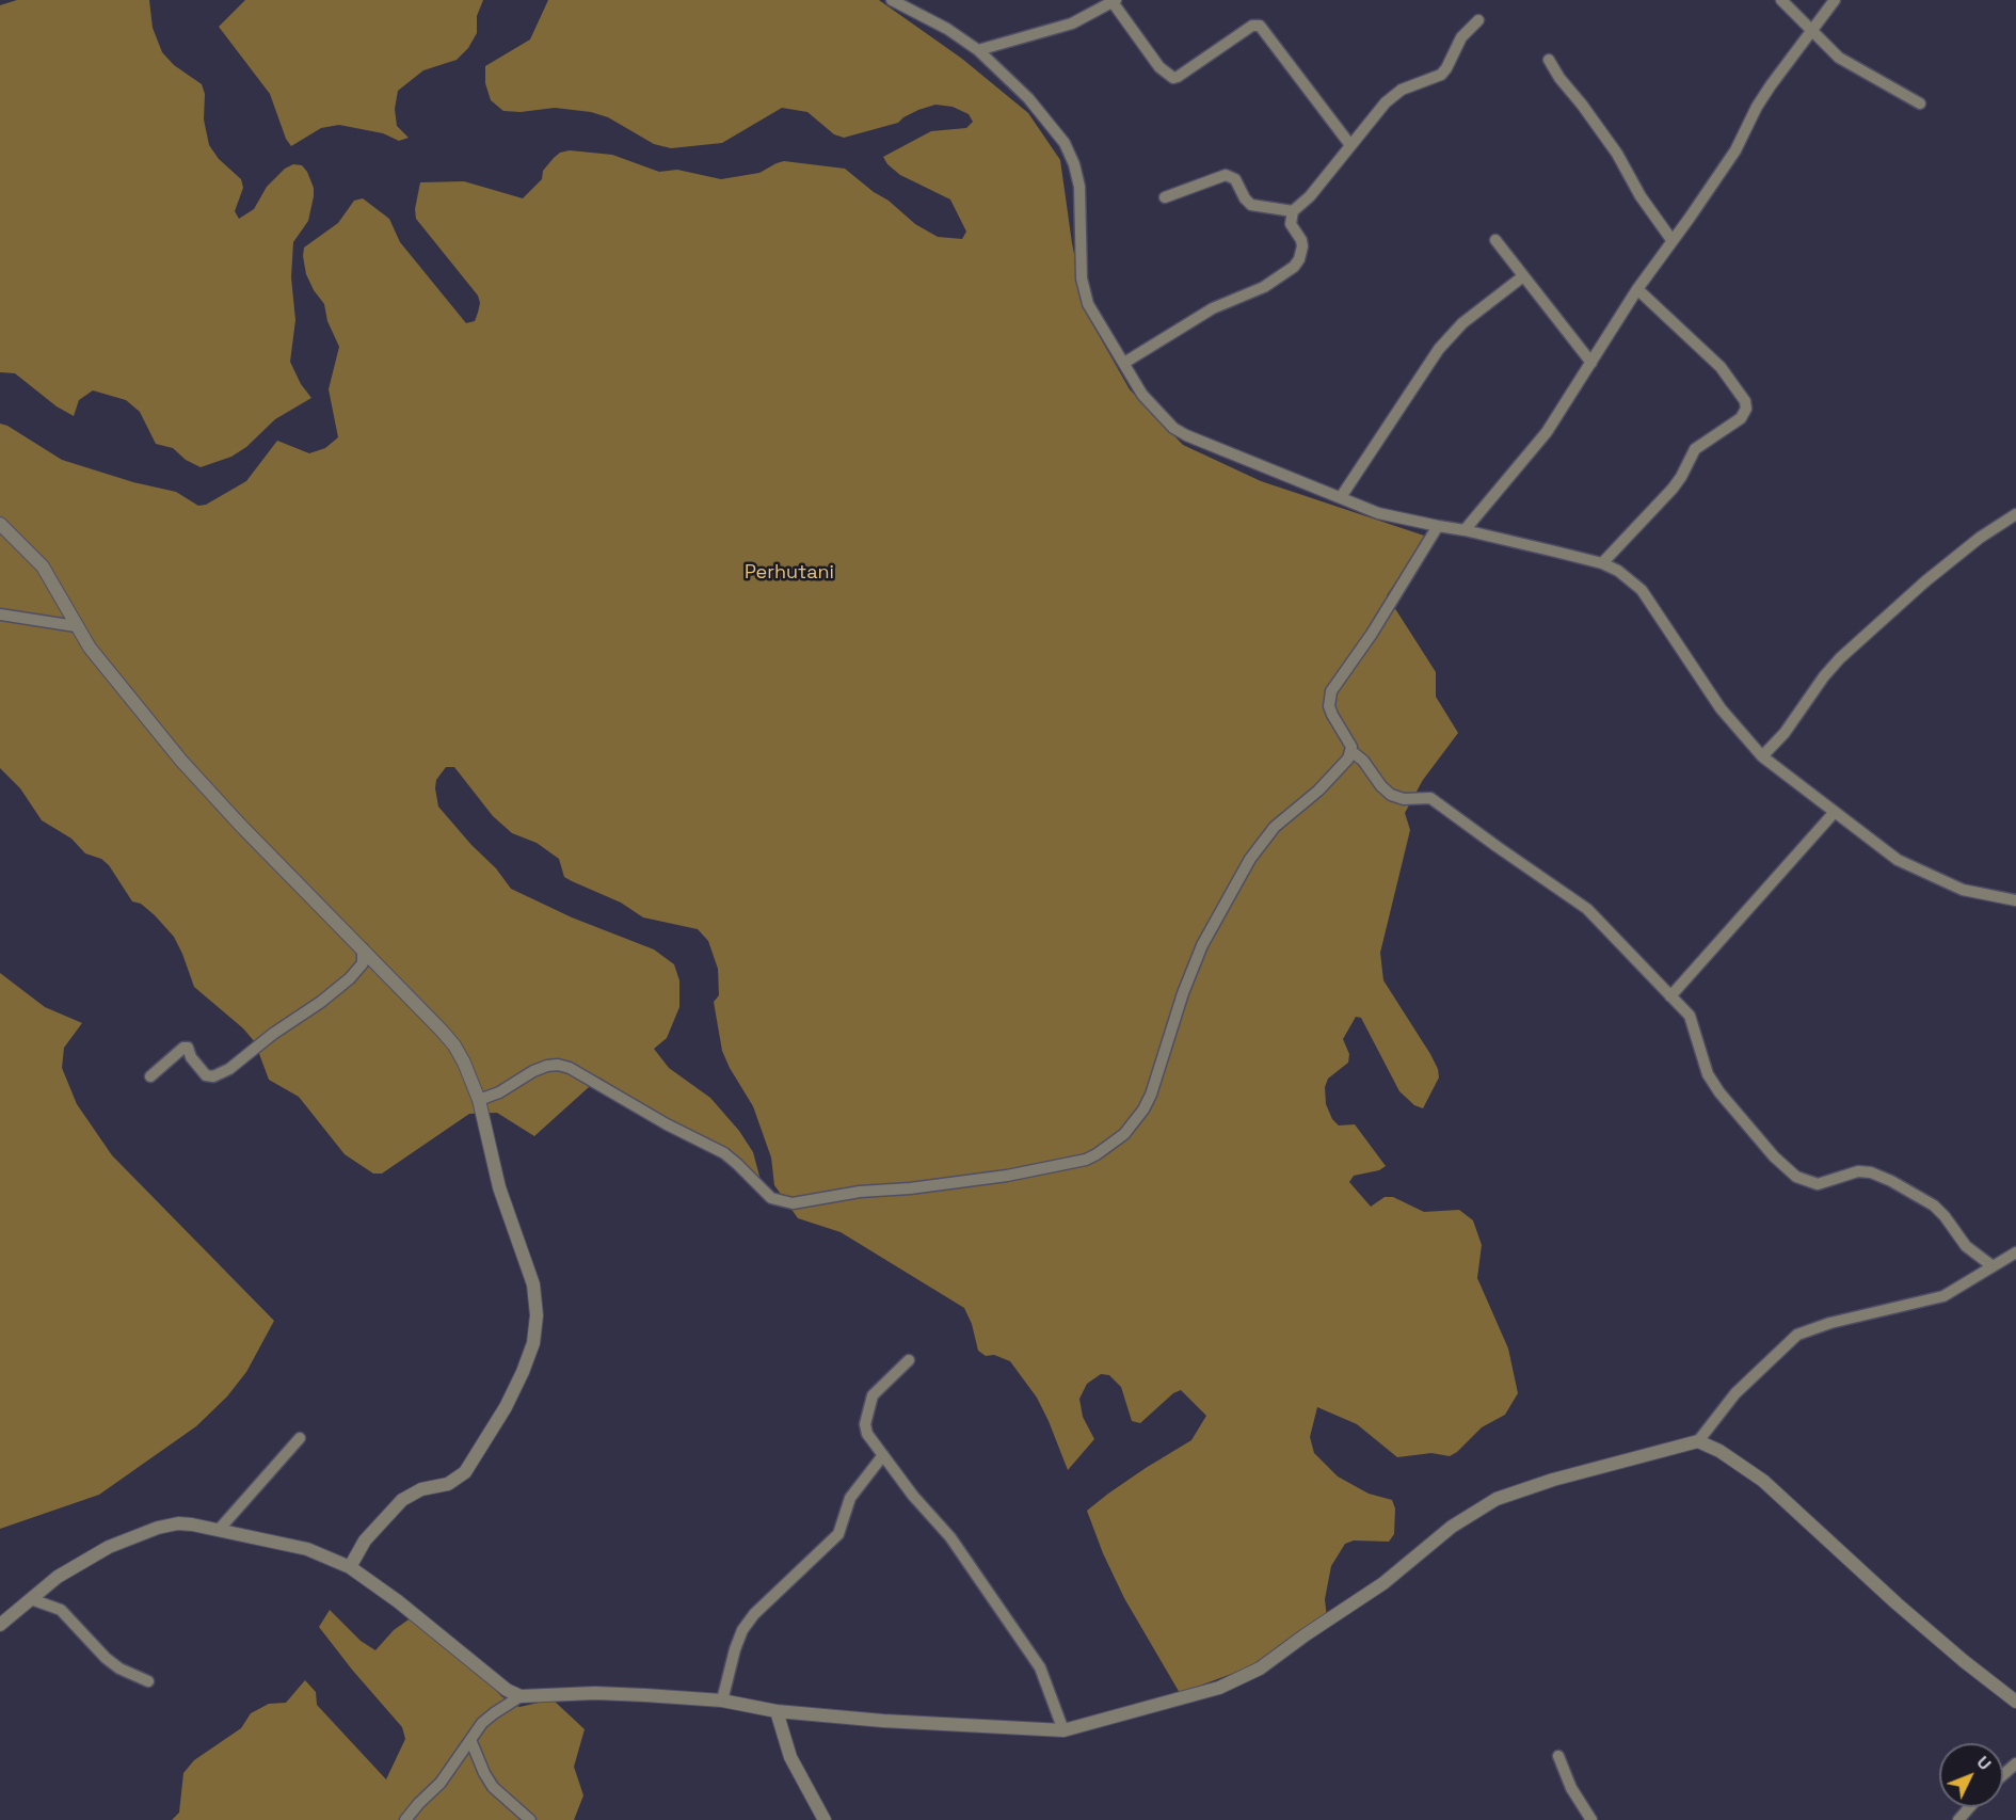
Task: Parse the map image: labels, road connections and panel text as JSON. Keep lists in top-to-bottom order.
{
  "parks": ["Perhutani"],
  "north": "top right"
}
